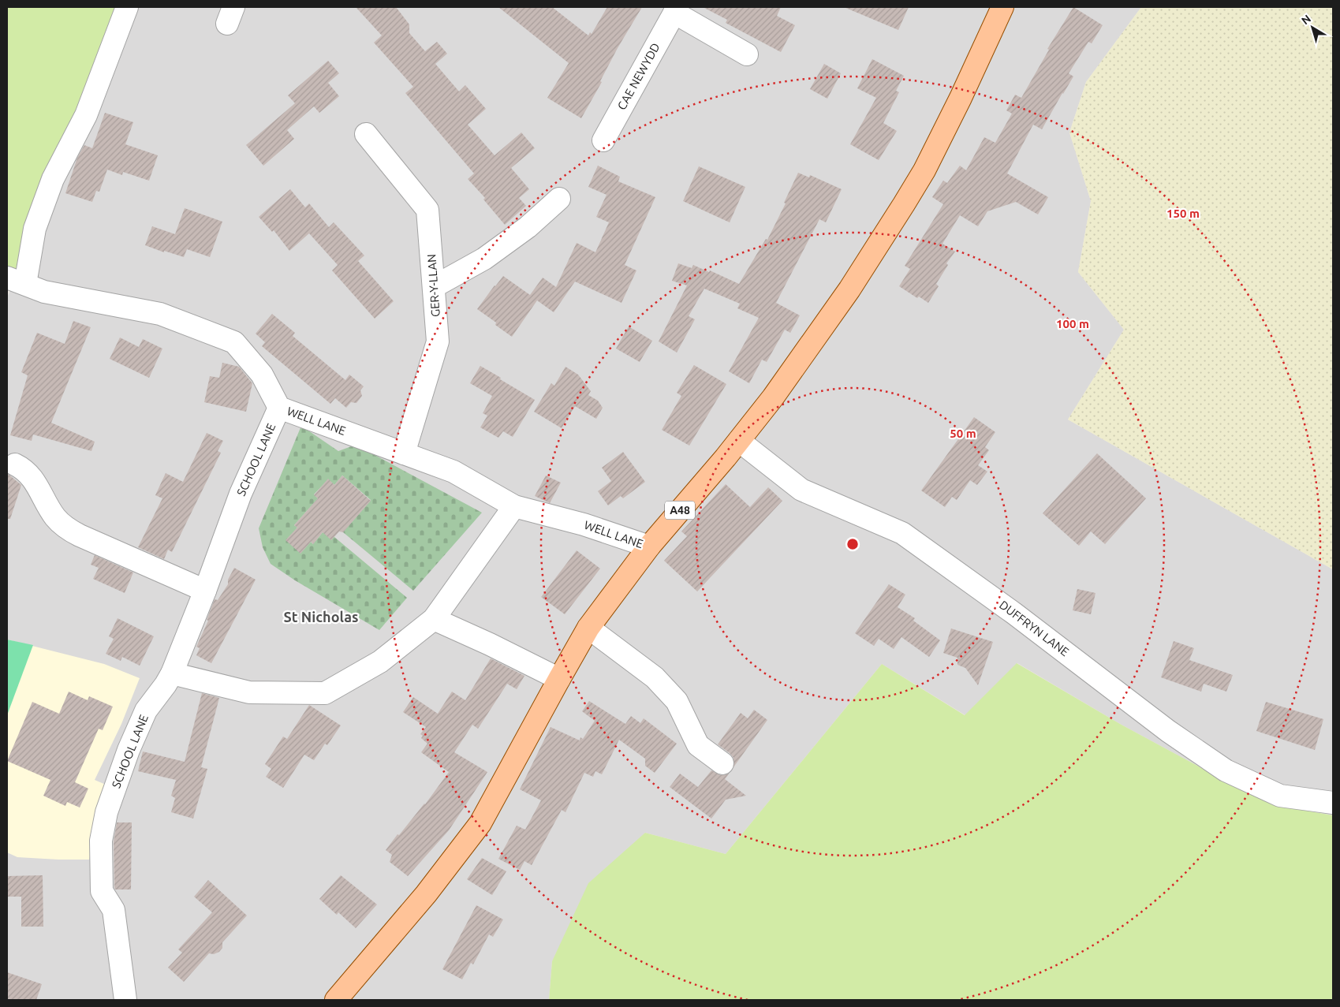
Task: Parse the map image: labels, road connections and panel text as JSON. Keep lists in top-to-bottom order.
{
  "streets": {
    "main road": ["A48"],
    "street": [
      "CAE NEWYDD",
      "GER-Y-LLAN",
      "WELL LANE",
      "SCHOOL LANE",
      "DUFFRYN LANE"
    ]
  },
  "crossings": [
    ["GER-Y-LLAN", "WELL LANE"],
    ["WELL LANE", "SCHOOL LANE"],
    ["WELL LANE", "A48"],
    ["A48", "DUFFRYN LANE"]
  ],
  "districts": ["St Nicholas"],
  "north": "top left",
  "rings": ["150 m", "100 m", "50 m"]
}
